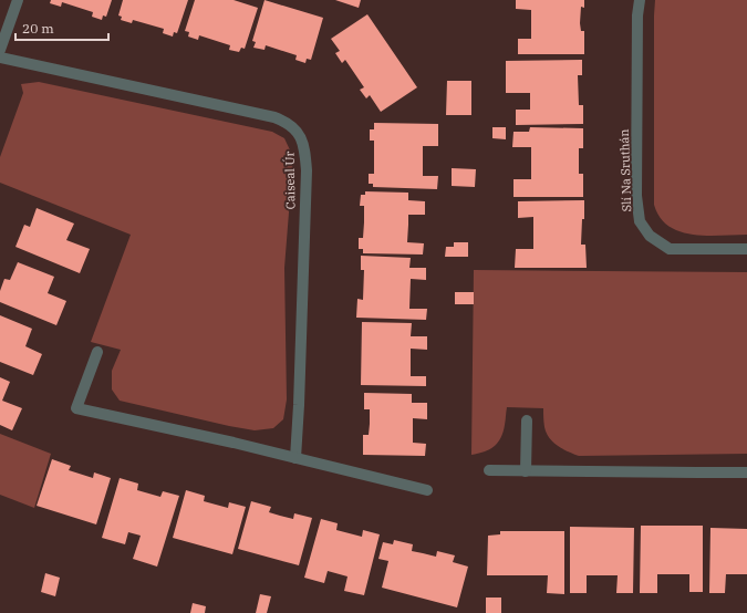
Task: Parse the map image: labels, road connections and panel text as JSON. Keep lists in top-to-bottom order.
{
  "streets": {
    "street": ["Slí Na Sruthán", "Caiseal Úr"]
  },
  "scale_bar": "20 m"
}
